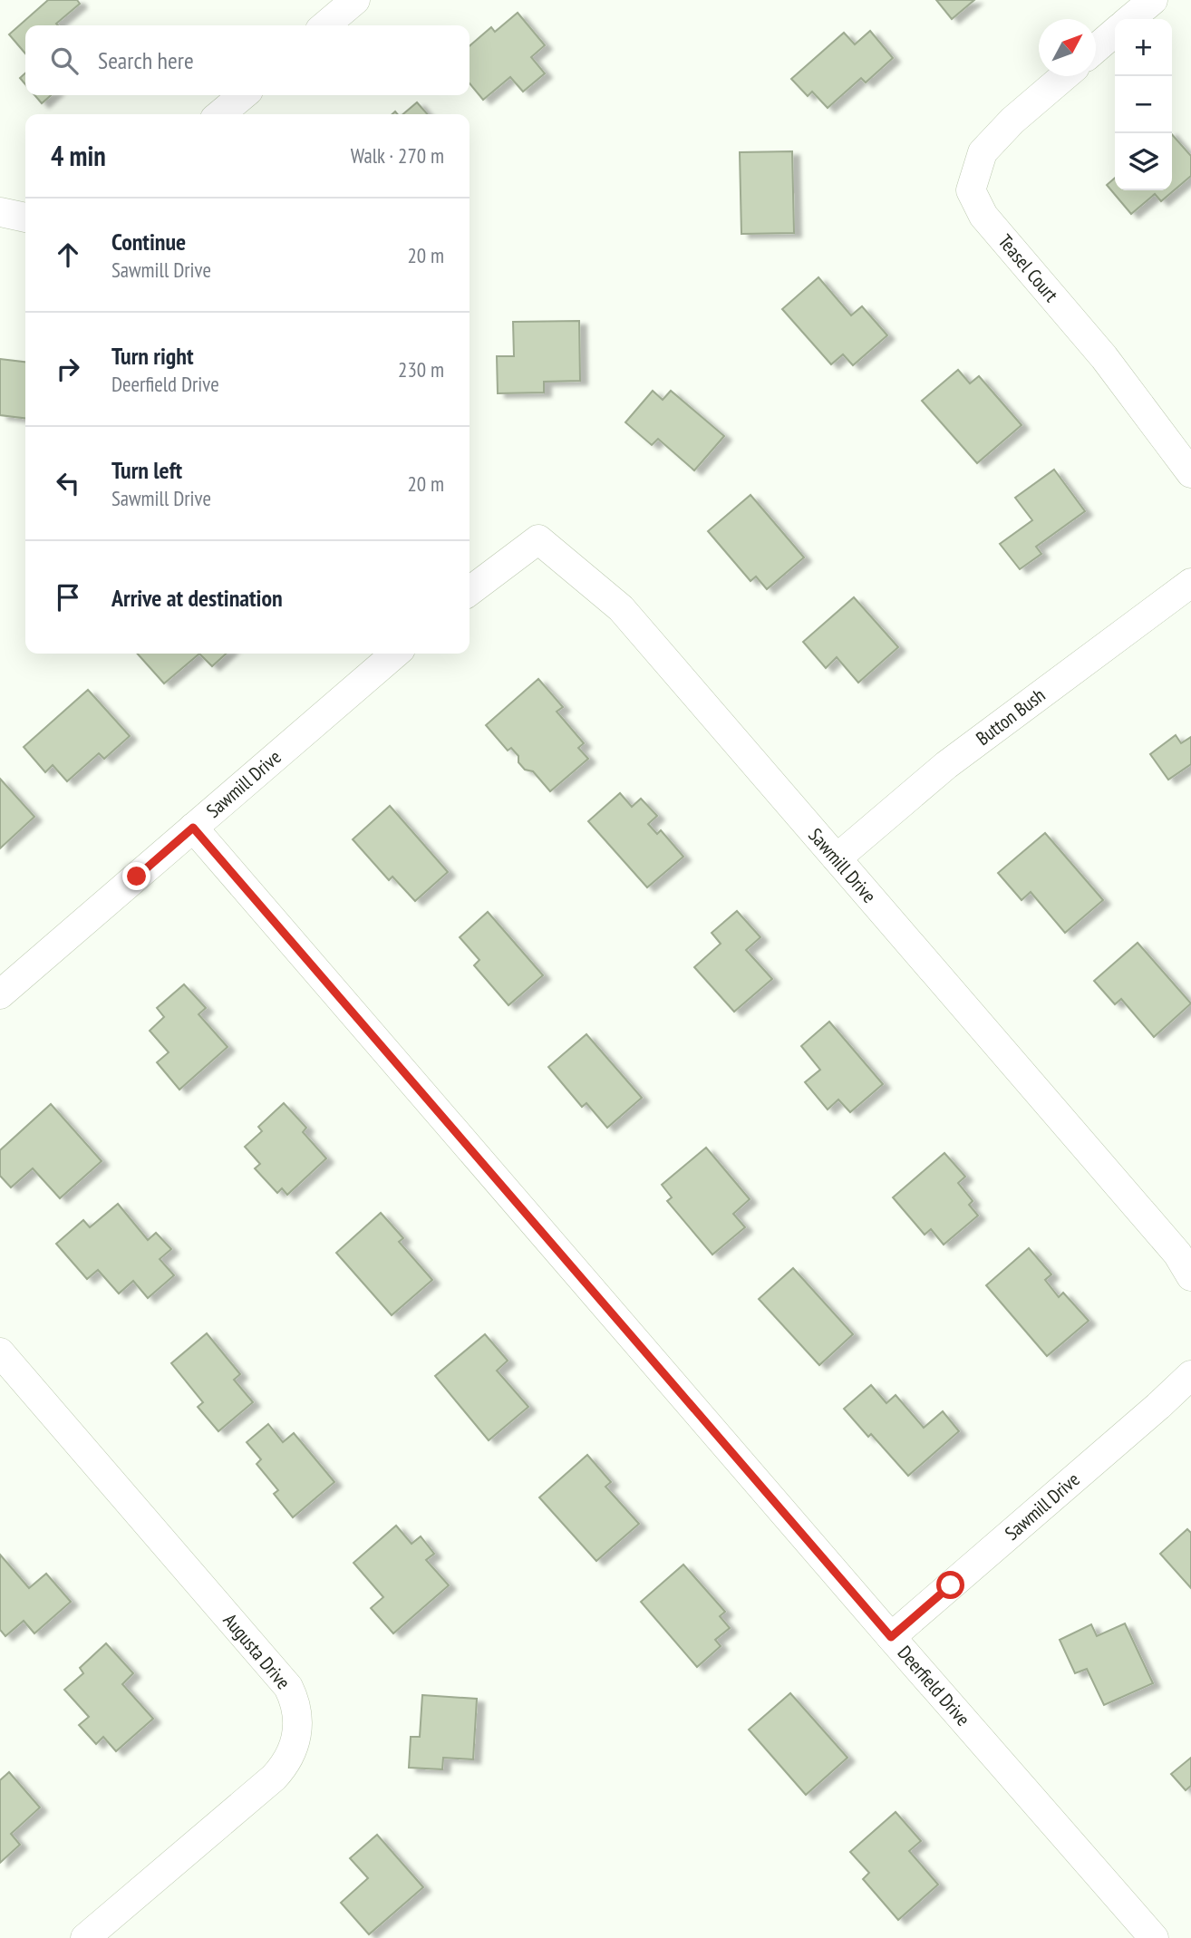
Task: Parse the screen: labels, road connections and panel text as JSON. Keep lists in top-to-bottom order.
{
  "streets": {
    "street": [
      "Teasel Court",
      "Button Bush",
      "Sawmill Drive",
      "Augusta Drive",
      "Deerfield Drive"
    ]
  },
  "crossings": [
    ["Button Bush", "Sawmill Drive"],
    ["Sawmill Drive", "Deerfield Drive"]
  ],
  "north": "top right",
  "page": {
    "map_buttons": ["+", "−"],
    "search": "Search here",
    "heading": ["4 min", "Walk · 270 m"],
    "list": [
      ["Continue", "Sawmill Drive", "20 m"],
      ["Turn right", "Deerfield Drive", "230 m"],
      ["Turn left", "Sawmill Drive", "20 m"],
      "Arrive at destination"
    ]
  }
}
